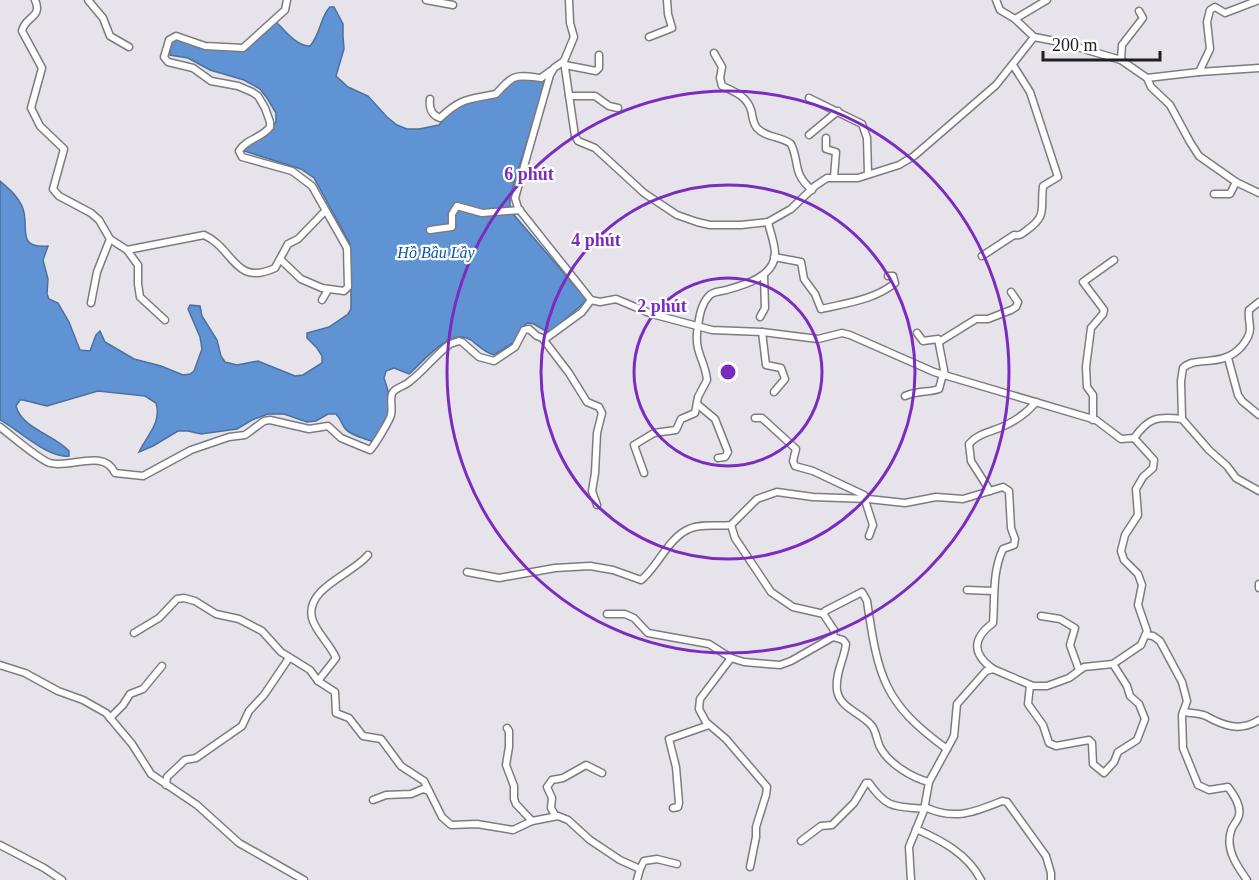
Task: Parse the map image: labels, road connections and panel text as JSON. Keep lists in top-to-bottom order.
{
  "water": ["Hồ Bầu Lầy"],
  "scale_bar": "200 m",
  "rings": ["6 phút", "4 phút", "2 phút"]
}
